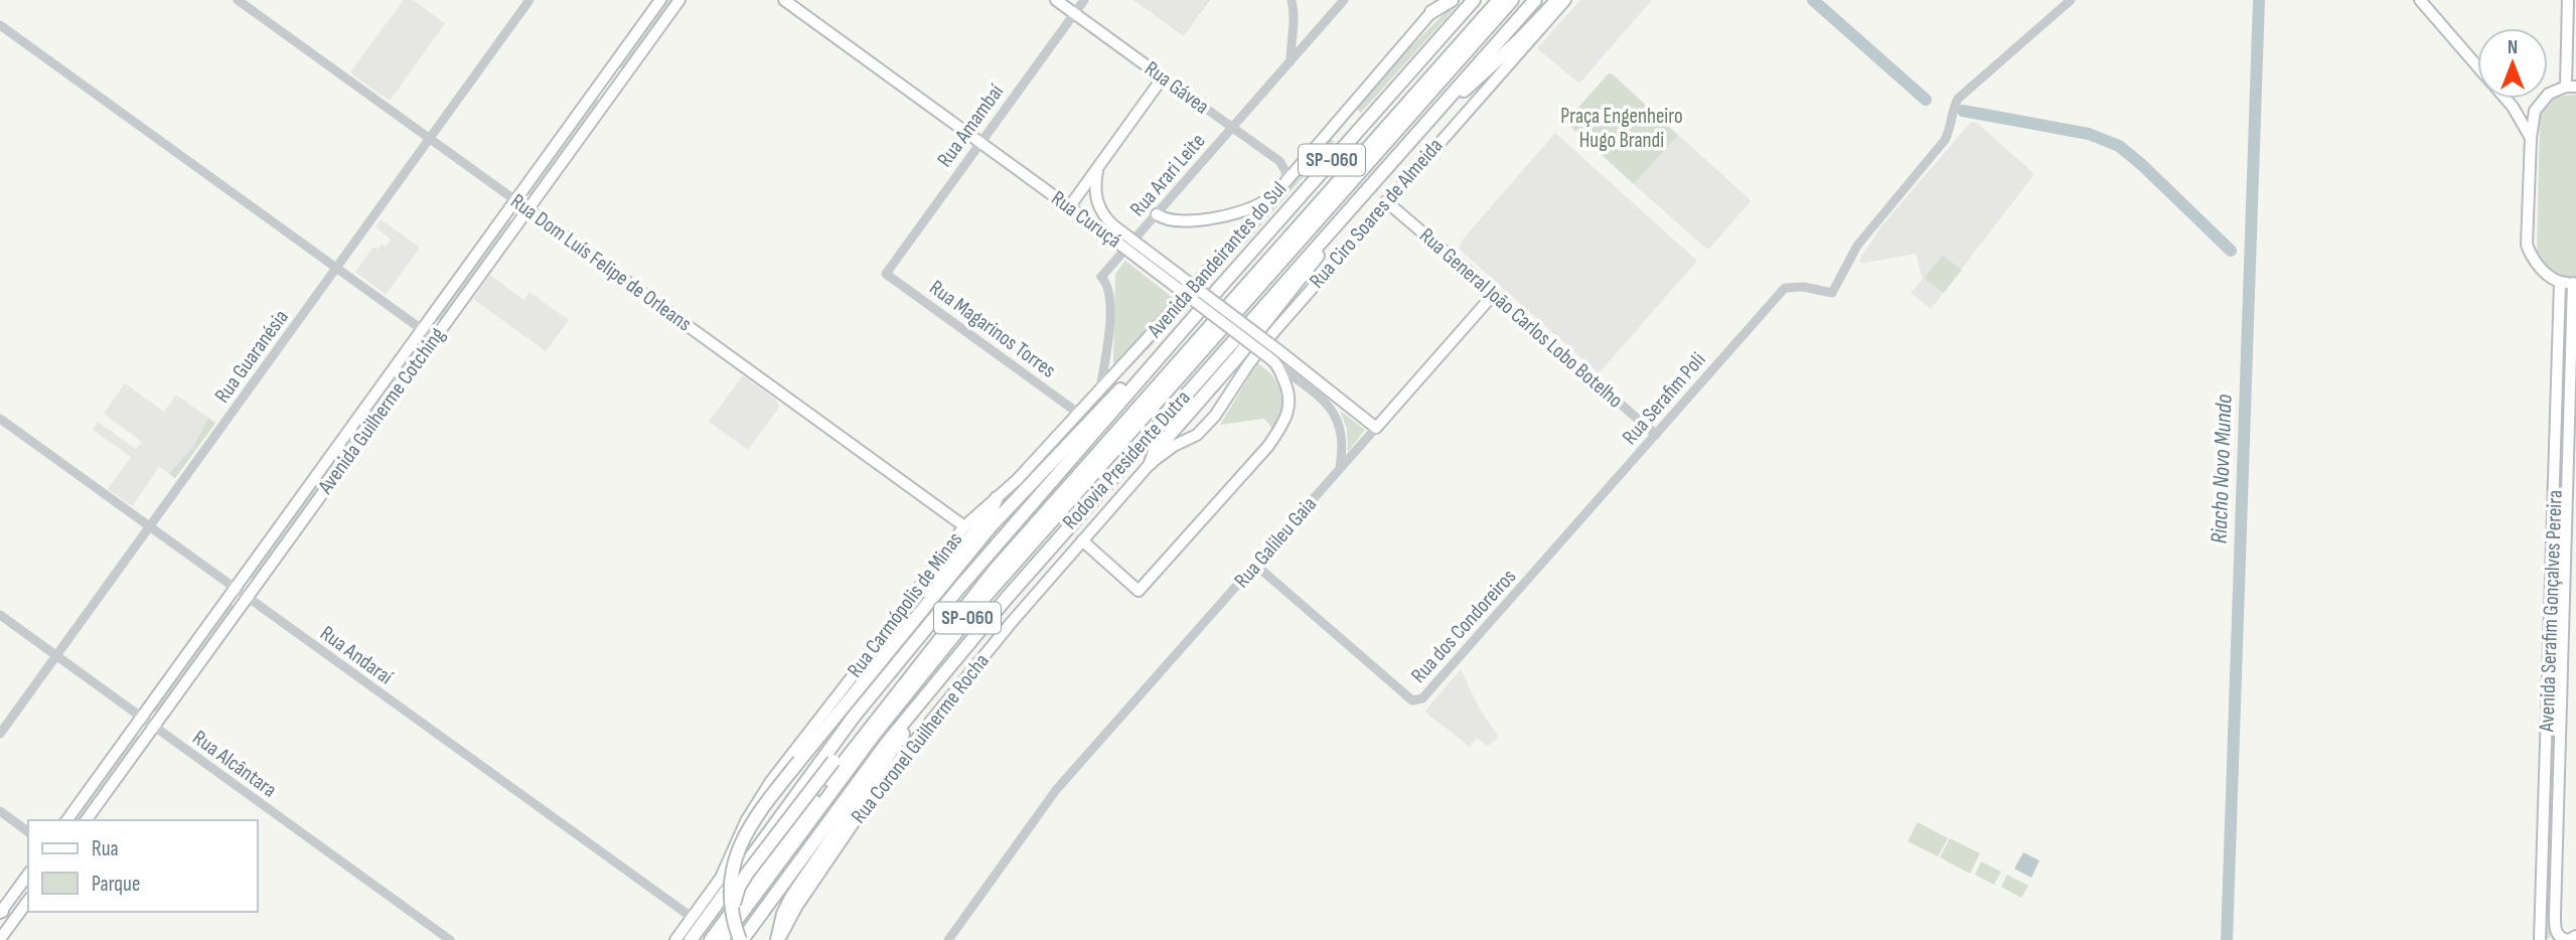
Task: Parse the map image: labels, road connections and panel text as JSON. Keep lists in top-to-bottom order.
{
  "streets": {
    "highway": ["SP-060", "Rodovia Presidente Dutra"],
    "main road": [
      "Rua Gávea",
      "Rua Ciro Soares de Almeida",
      "Rua Curuçá",
      "Avenida Bandeirantes do Sul",
      "Rua Dom Luís Felipe de Orleans",
      "Rua General João Carlos Lobo Botelho",
      "Avenida Guilherme Cotching",
      "Rua Galileu Gaia",
      "Rua Carmópolis de Minas",
      "Avenida Serafim Gonçalves Pereira",
      "Rua Coronel Guilherme Rocha"
    ],
    "street": [
      "Rua Amambaí",
      "Rua Arari Leite",
      "Rua Magarinos Torres",
      "Rua Guaranésia",
      "Rua Serafim Poli",
      "Rua dos Condoreiros",
      "Rua Andaraí",
      "Rua Alcântara"
    ]
  },
  "crossings": [
    ["Rua Gávea", "Rua Amambaí"],
    ["Rua Gávea", "Rua Arari Leite"],
    ["Rua Gávea", "Avenida Bandeirantes do Sul"],
    ["Rua Amambaí", "Rua Curuçá"],
    ["Rua Amambaí", "Rua Magarinos Torres"],
    ["Rua Arari Leite", "Avenida Bandeirantes do Sul"],
    ["Rua Arari Leite", "Rua Carmópolis de Minas"],
    ["Rua Ciro Soares de Almeida", "Rua General João Carlos Lobo Botelho"],
    ["Rua Ciro Soares de Almeida", "Rua Coronel Guilherme Rocha"],
    ["Rua Curuçá", "Rua Galileu Gaia"],
    ["Avenida Bandeirantes do Sul", "Rua Carmópolis de Minas"],
    ["Rua Dom Luís Felipe de Orleans", "Rua Guaranésia"],
    ["Rua Dom Luís Felipe de Orleans", "Avenida Guilherme Cotching"],
    ["Rua Dom Luís Felipe de Orleans", "Rua Carmópolis de Minas"],
    ["Rua General João Carlos Lobo Botelho", "Rua Serafim Poli"],
    ["Rua General João Carlos Lobo Botelho", "Rua Galileu Gaia"],
    ["Rua Magarinos Torres", "Rua Carmópolis de Minas"],
    ["Rua Guaranésia", "Rua Andaraí"],
    ["Rua Guaranésia", "Rua Alcântara"],
    ["Rua Serafim Poli", "Rua dos Condoreiros"],
    ["Avenida Guilherme Cotching", "Rua Andaraí"],
    ["Avenida Guilherme Cotching", "Rua Alcântara"],
    ["Rua Galileu Gaia", "Rua dos Condoreiros"],
    ["Rua Carmópolis de Minas", "Rua Andaraí"]
  ],
  "water": ["Riacho Novo Mundo"],
  "parks": ["Praça Engenheiro Hugo Brandi"],
  "legend": ["Rua", "Parque"],
  "north": "top"
}
